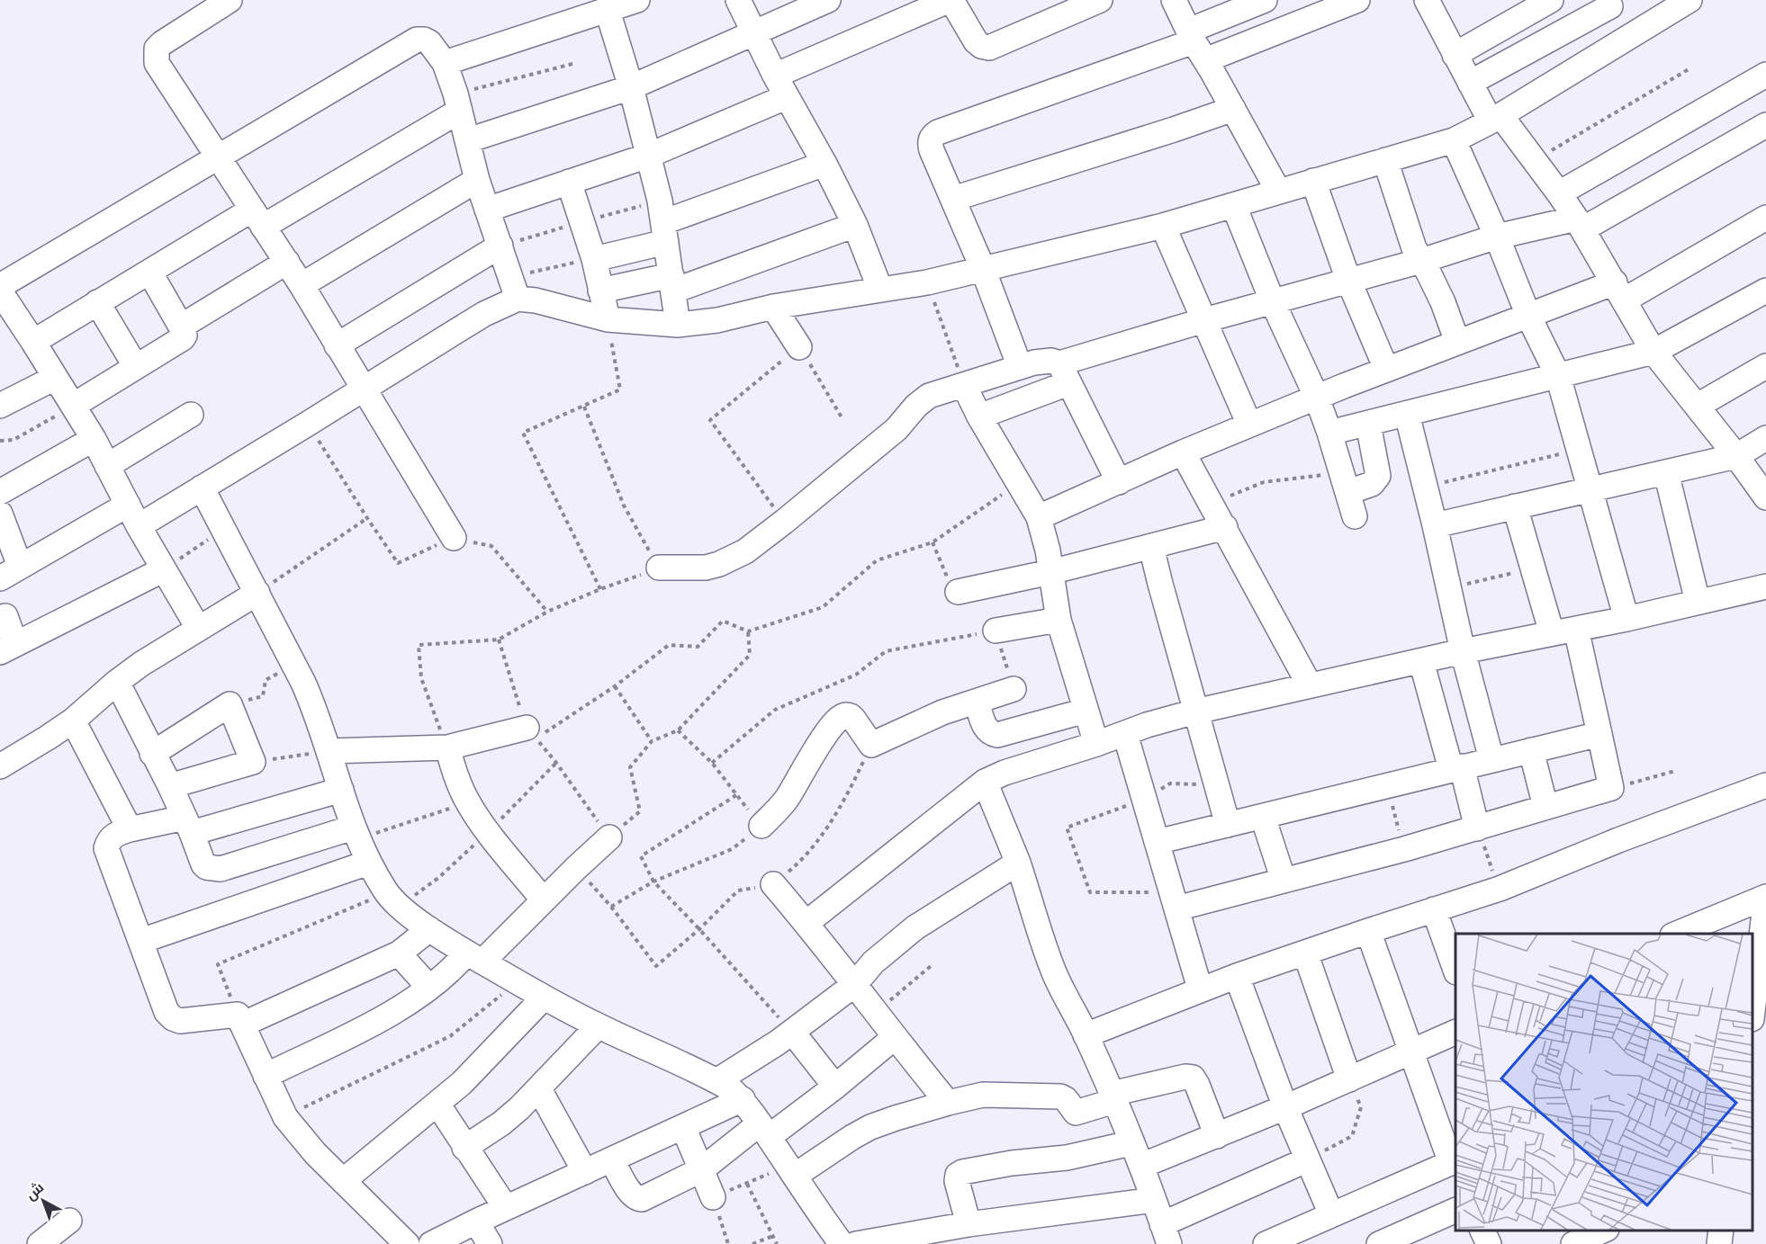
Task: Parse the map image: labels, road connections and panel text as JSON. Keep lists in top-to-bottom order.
{
  "north": "top left"
}
